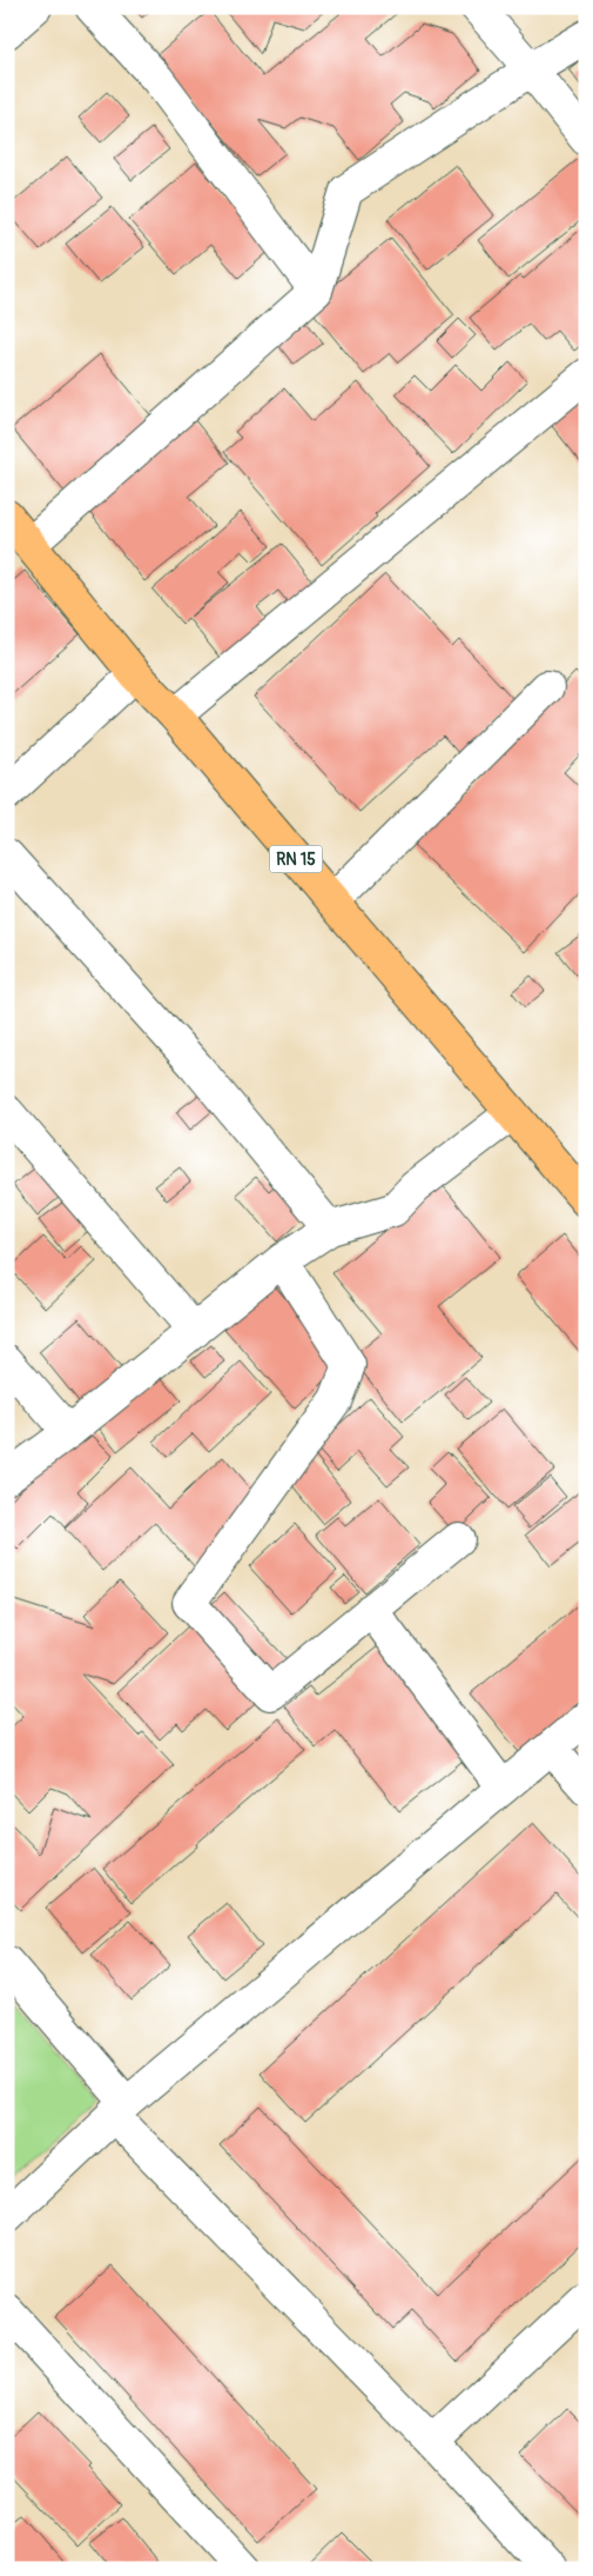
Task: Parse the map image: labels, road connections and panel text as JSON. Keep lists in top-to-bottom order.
{
  "streets": {
    "main road": ["RN 15"]
  }
}
